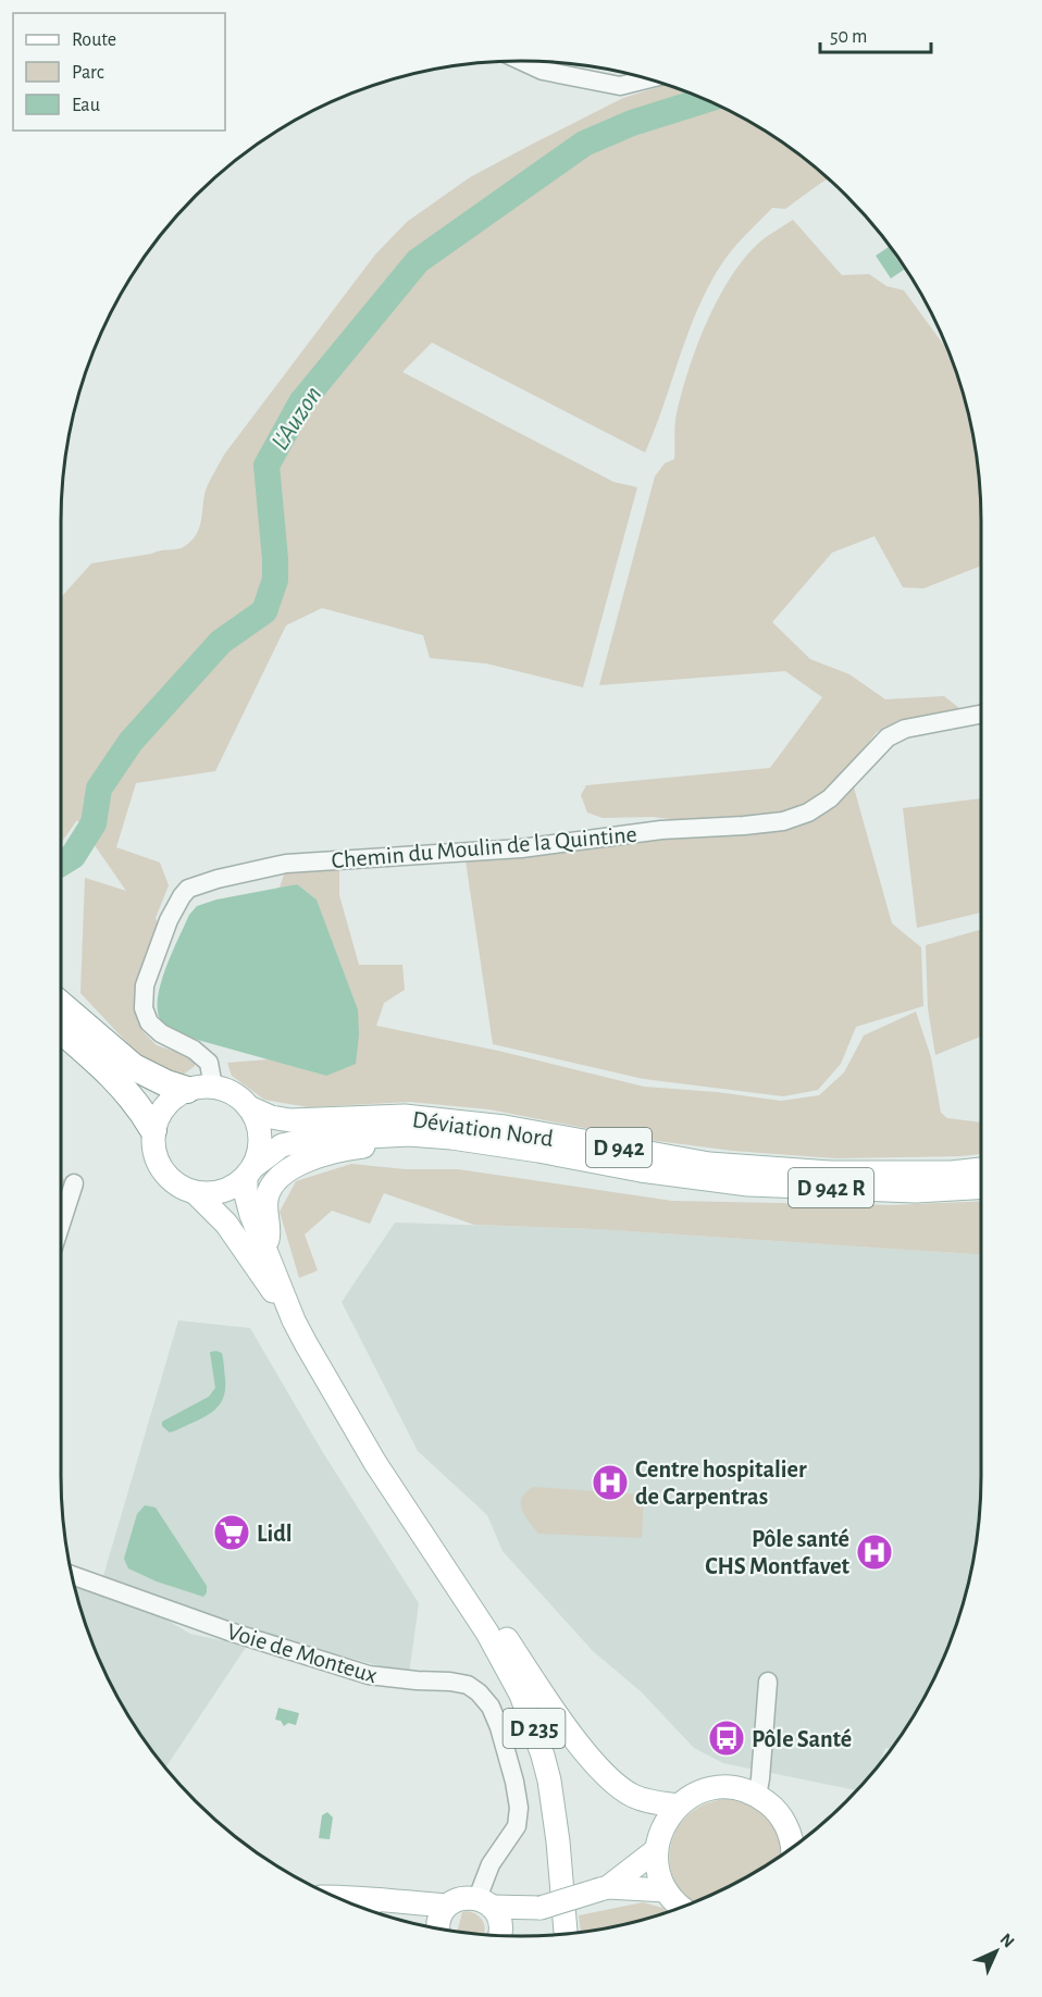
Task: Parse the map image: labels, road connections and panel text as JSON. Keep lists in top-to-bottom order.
{
  "streets": {
    "main road": [
      "Déviation Nord",
      "D 942",
      "D 942 R",
      "D 235"
    ],
    "street": ["Chemin du Moulin de la Quintine", "Voie de Monteux"]
  },
  "crossings": [
    ["Chemin du Moulin de la Quintine", "Déviation Nord"]
  ],
  "water": ["L'Auzon"],
  "places": {
    "hospital": ["Centre hospitalier de Carpentras", "Pôle santé CHS Montfavet"],
    "supermarket": ["Lidl"],
    "bus stop": ["Pôle Santé"]
  },
  "legend": ["Route", "Parc", "Eau"],
  "scale_bar": "50 m",
  "north": "top right"
}
